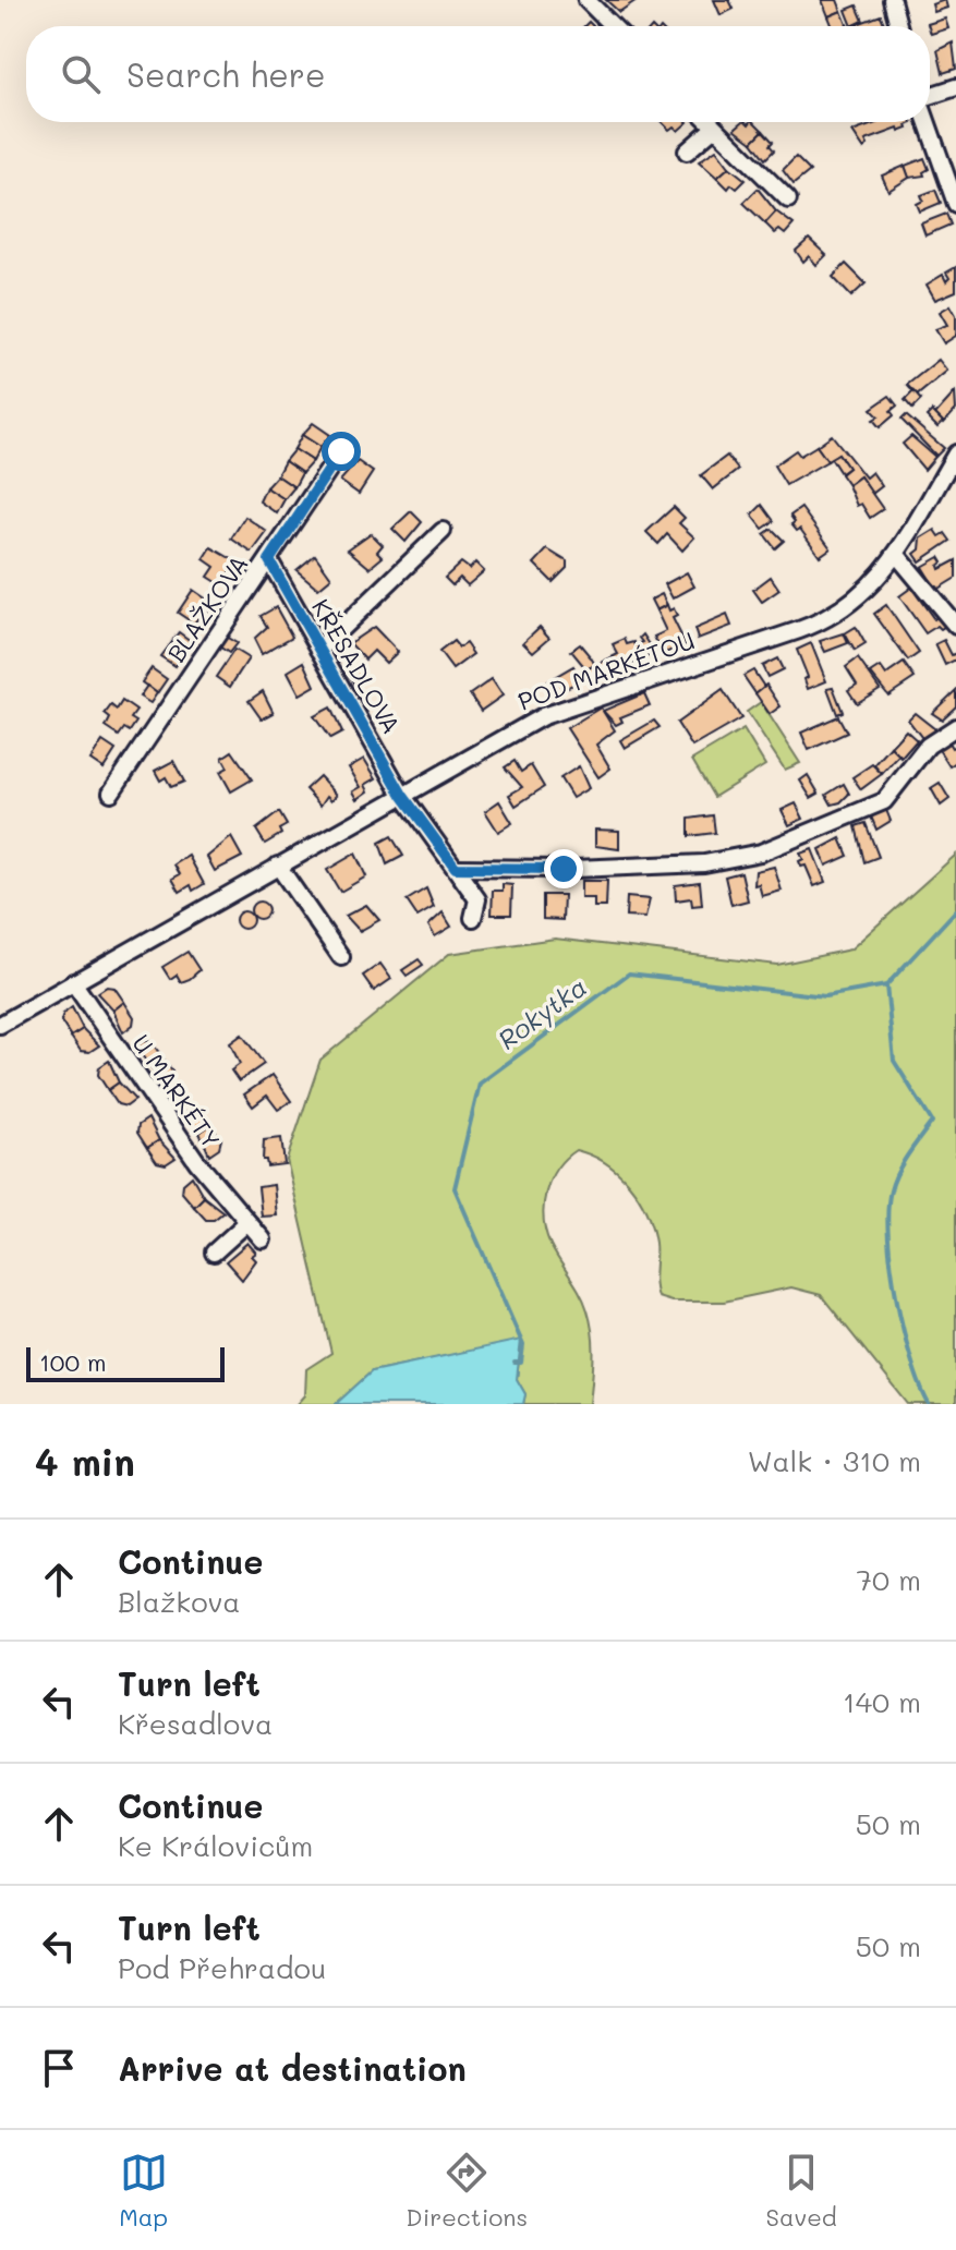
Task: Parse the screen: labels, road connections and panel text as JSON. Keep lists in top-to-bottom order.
{
  "streets": {
    "street": [
      "BLAŽKOVA",
      "KŘESADLOVA",
      "POD MARKÉTOU",
      "U MARKÉTY"
    ]
  },
  "crossings": [
    ["BLAŽKOVA", "KŘESADLOVA"],
    ["KŘESADLOVA", "POD MARKÉTOU"],
    ["POD MARKÉTOU", "U MARKÉTY"]
  ],
  "water": ["Rokytka"],
  "scale_bar": "100 m",
  "page": {
    "search": "Search here",
    "scale": "100 m",
    "heading": ["4 min", "Walk · 310 m"],
    "list": [
      ["Continue", "Blažkova", "70 m"],
      ["Turn left", "Křesadlova", "140 m"],
      ["Continue", "Ke Královicům", "50 m"],
      ["Turn left", "Pod Přehradou", "50 m"],
      "Arrive at destination"
    ],
    "nav": ["Map", "Directions", "Saved"]
  }
}
